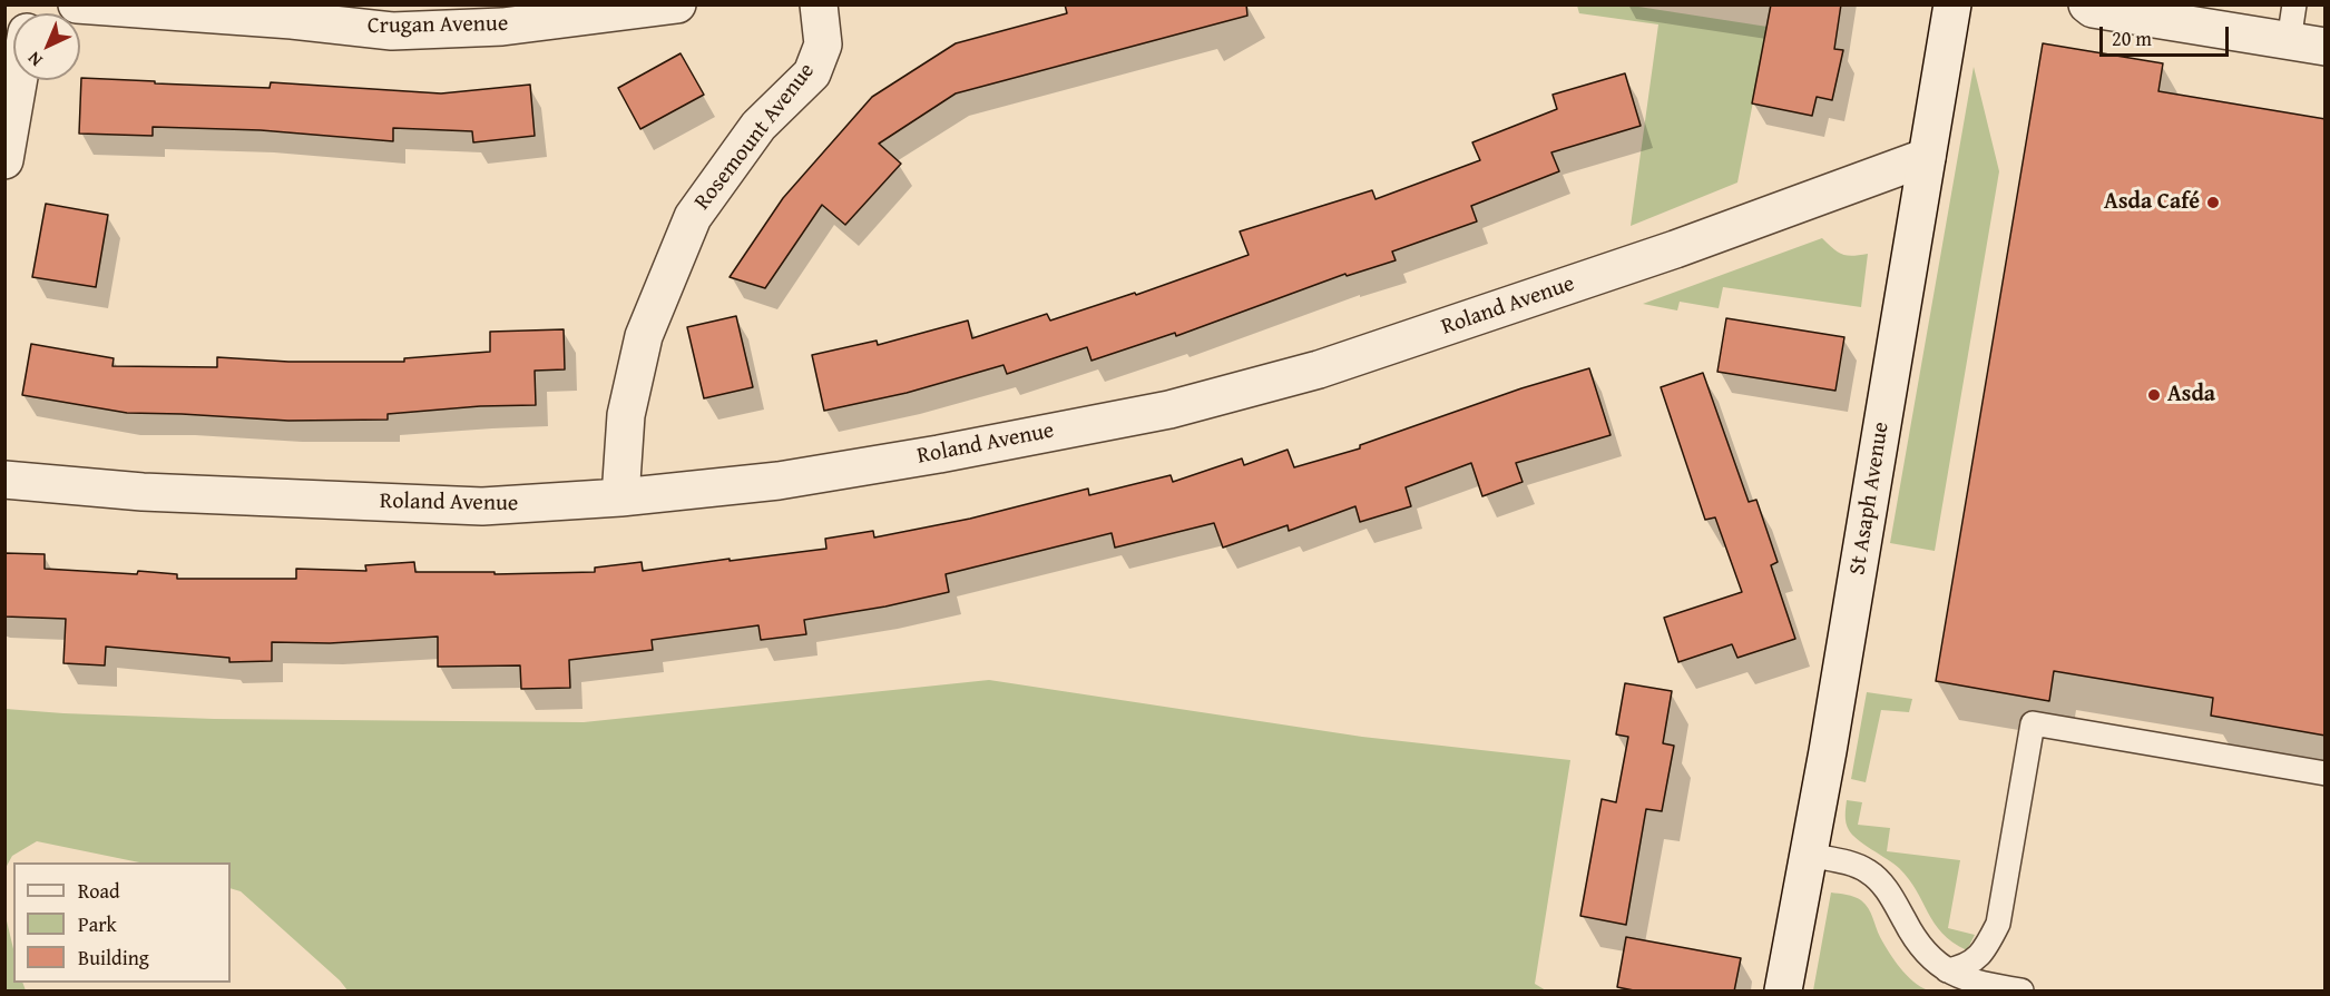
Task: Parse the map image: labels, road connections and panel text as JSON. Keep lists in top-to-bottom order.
{
  "streets": {
    "street": [
      "Crugan Avenue",
      "Rosemount Avenue",
      "Roland Avenue",
      "St Asaph Avenue"
    ]
  },
  "crossings": [
    ["Rosemount Avenue", "Roland Avenue"],
    ["Roland Avenue", "St Asaph Avenue"]
  ],
  "places": ["Asda Café", "Asda"],
  "legend": ["Road", "Park", "Building"],
  "scale_bar": "20 m",
  "north": "bottom left"
}
